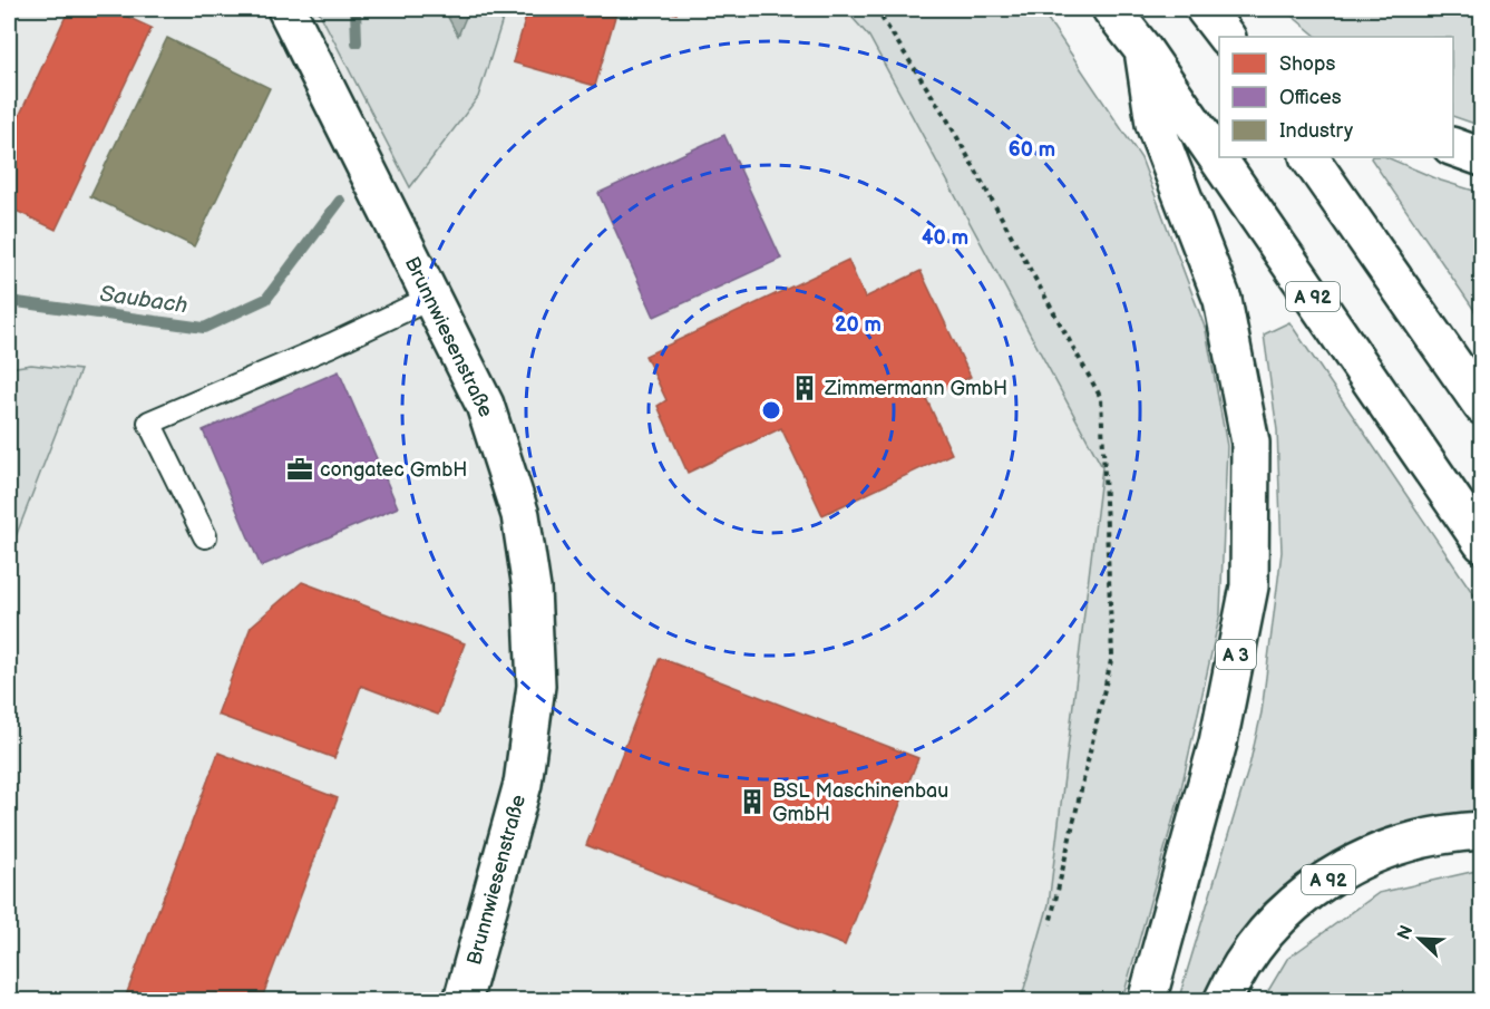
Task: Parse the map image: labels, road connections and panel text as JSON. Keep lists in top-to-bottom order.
{
  "streets": {
    "main road": ["A 92", "Brunnwiesenstraße", "A 3"]
  },
  "crossings": [
    ["A 92", "A 3"]
  ],
  "water": ["Saubach"],
  "places": {
    "building": ["Zimmermann GmbH", "BSL Maschinenbau GmbH"],
    "office": ["congatec GmbH"]
  },
  "legend": ["Shops", "Offices", "Industry"],
  "north": "top left",
  "rings": ["60 m", "40 m", "20 m"]
}
